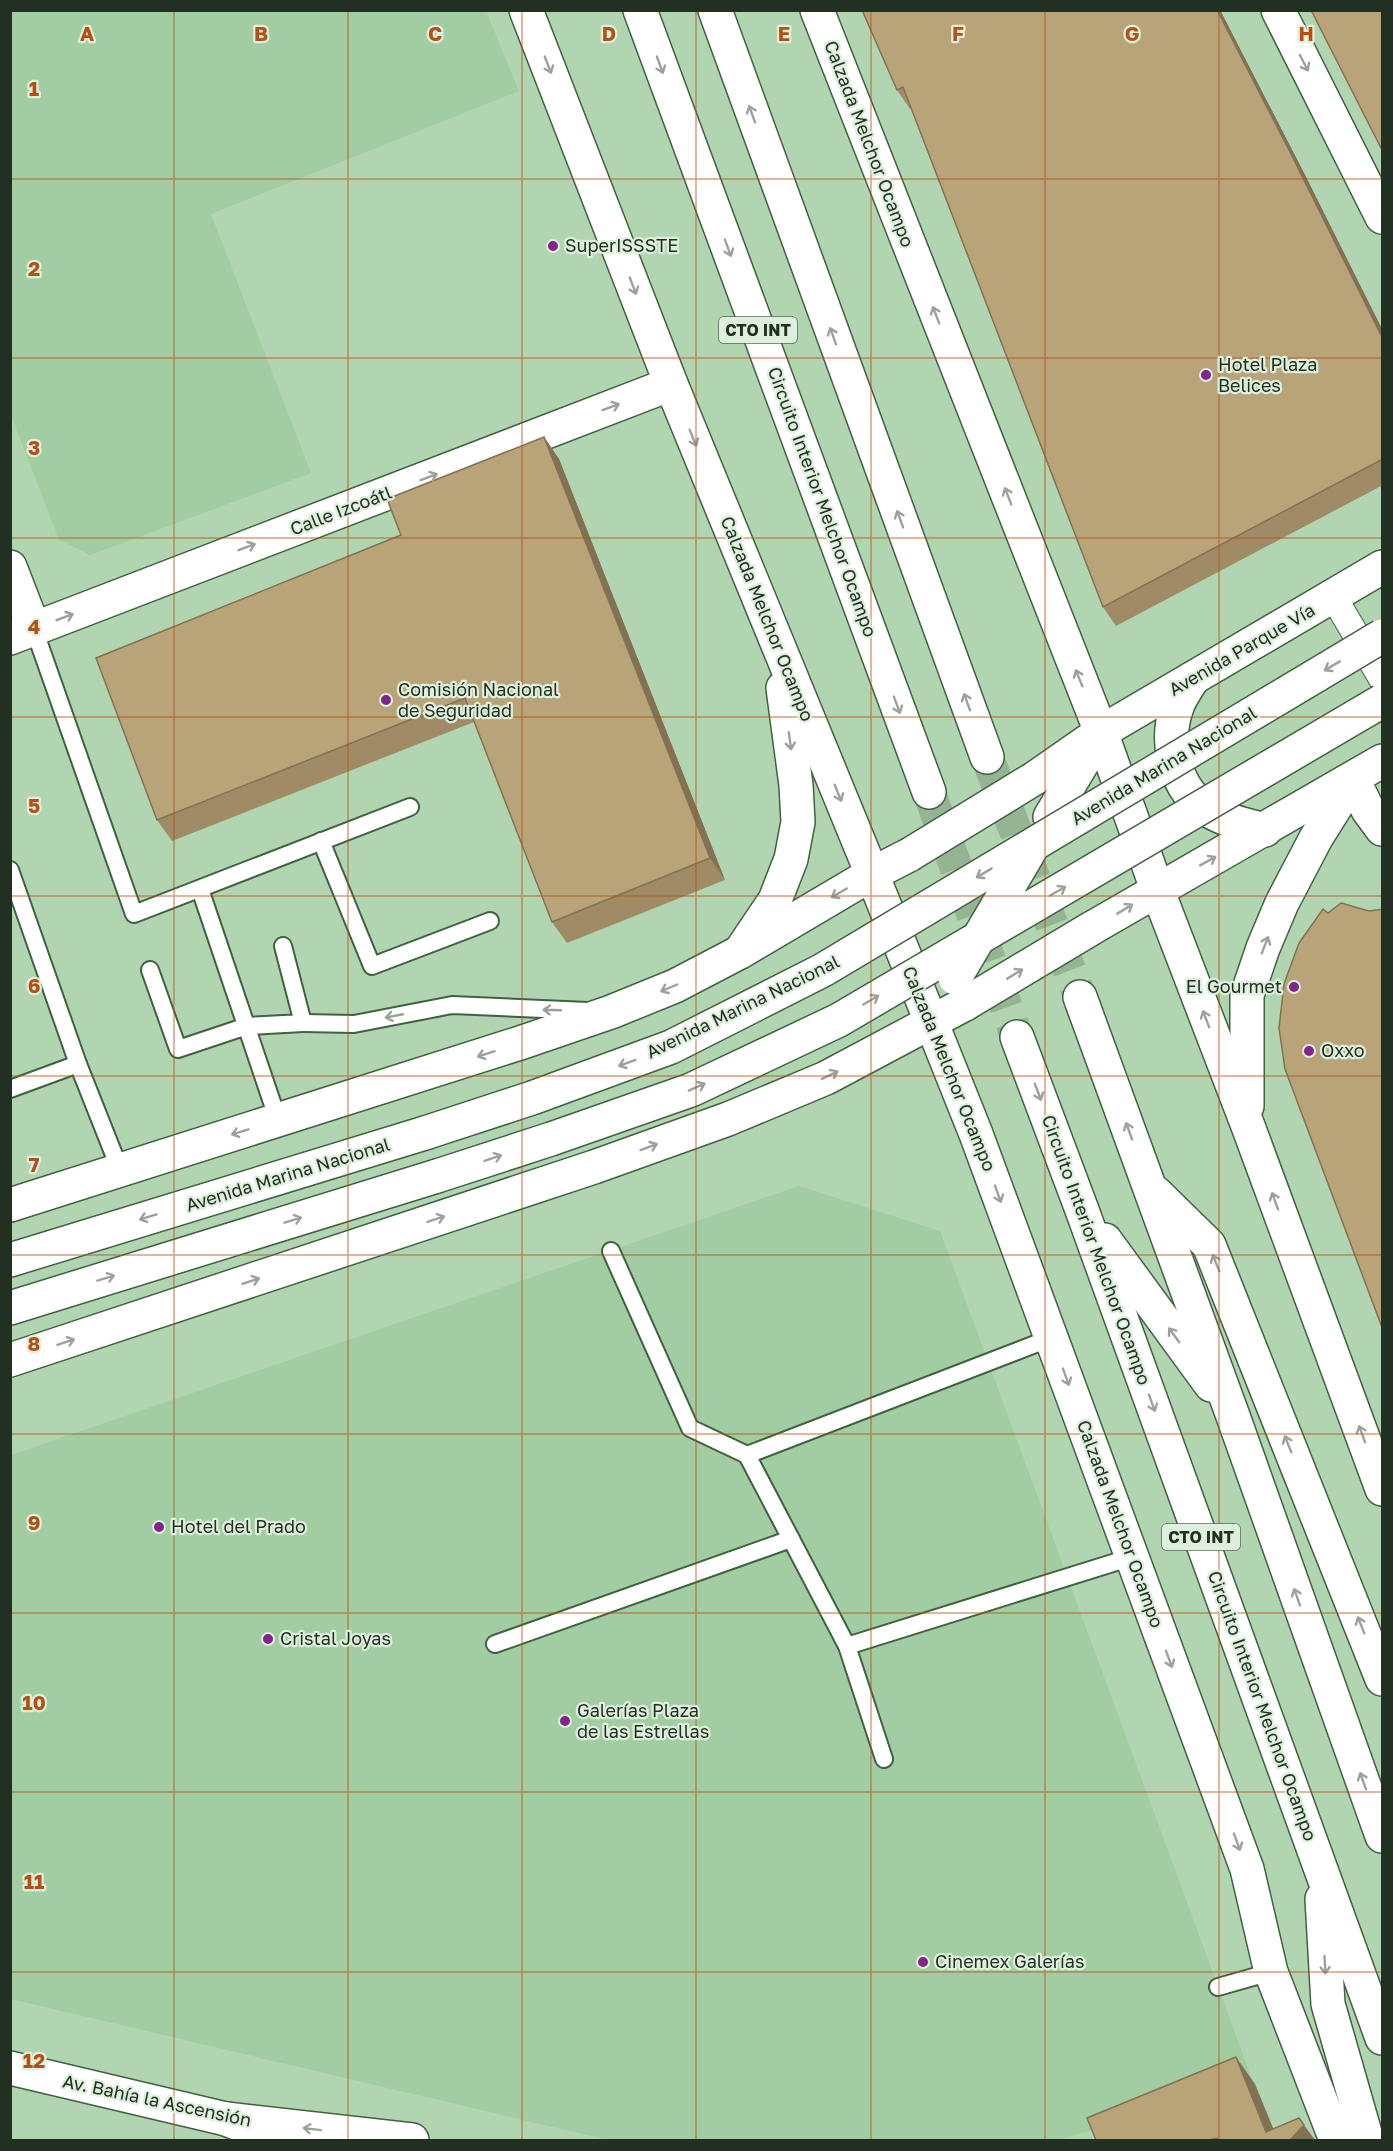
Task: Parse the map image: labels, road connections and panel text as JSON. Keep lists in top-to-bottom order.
{
  "streets": {
    "main road": [
      "Calzada Melchor Ocampo",
      "CTO INT",
      "Circuito Interior Melchor Ocampo",
      "Calle Izcoátl",
      "Avenida Parque Vía",
      "Avenida Marina Nacional",
      "Av. Bahía la Ascensión"
    ]
  },
  "crossings": [
    ["Calzada Melchor Ocampo", "Calle Izcoátl"],
    ["Calzada Melchor Ocampo", "Avenida Parque Vía"]
  ],
  "one_way": ["Calle Izcoátl"],
  "places": [
    "SuperISSSTE",
    "Hotel Plaza Belices",
    "Comisión Nacional de Seguridad",
    "El Gourmet",
    "Oxxo",
    "Hotel del Prado",
    "Cristal Joyas",
    "Galerías Plaza de las Estrellas",
    "Cinemex Galerías"
  ],
  "grid": {
    "columns": [
      "A",
      "B",
      "C",
      "D",
      "E",
      "F",
      "G",
      "H"
    ],
    "rows": [
      "1",
      "2",
      "3",
      "4",
      "5",
      "6",
      "7",
      "8",
      "9",
      "10",
      "11",
      "12"
    ]
  }
}
